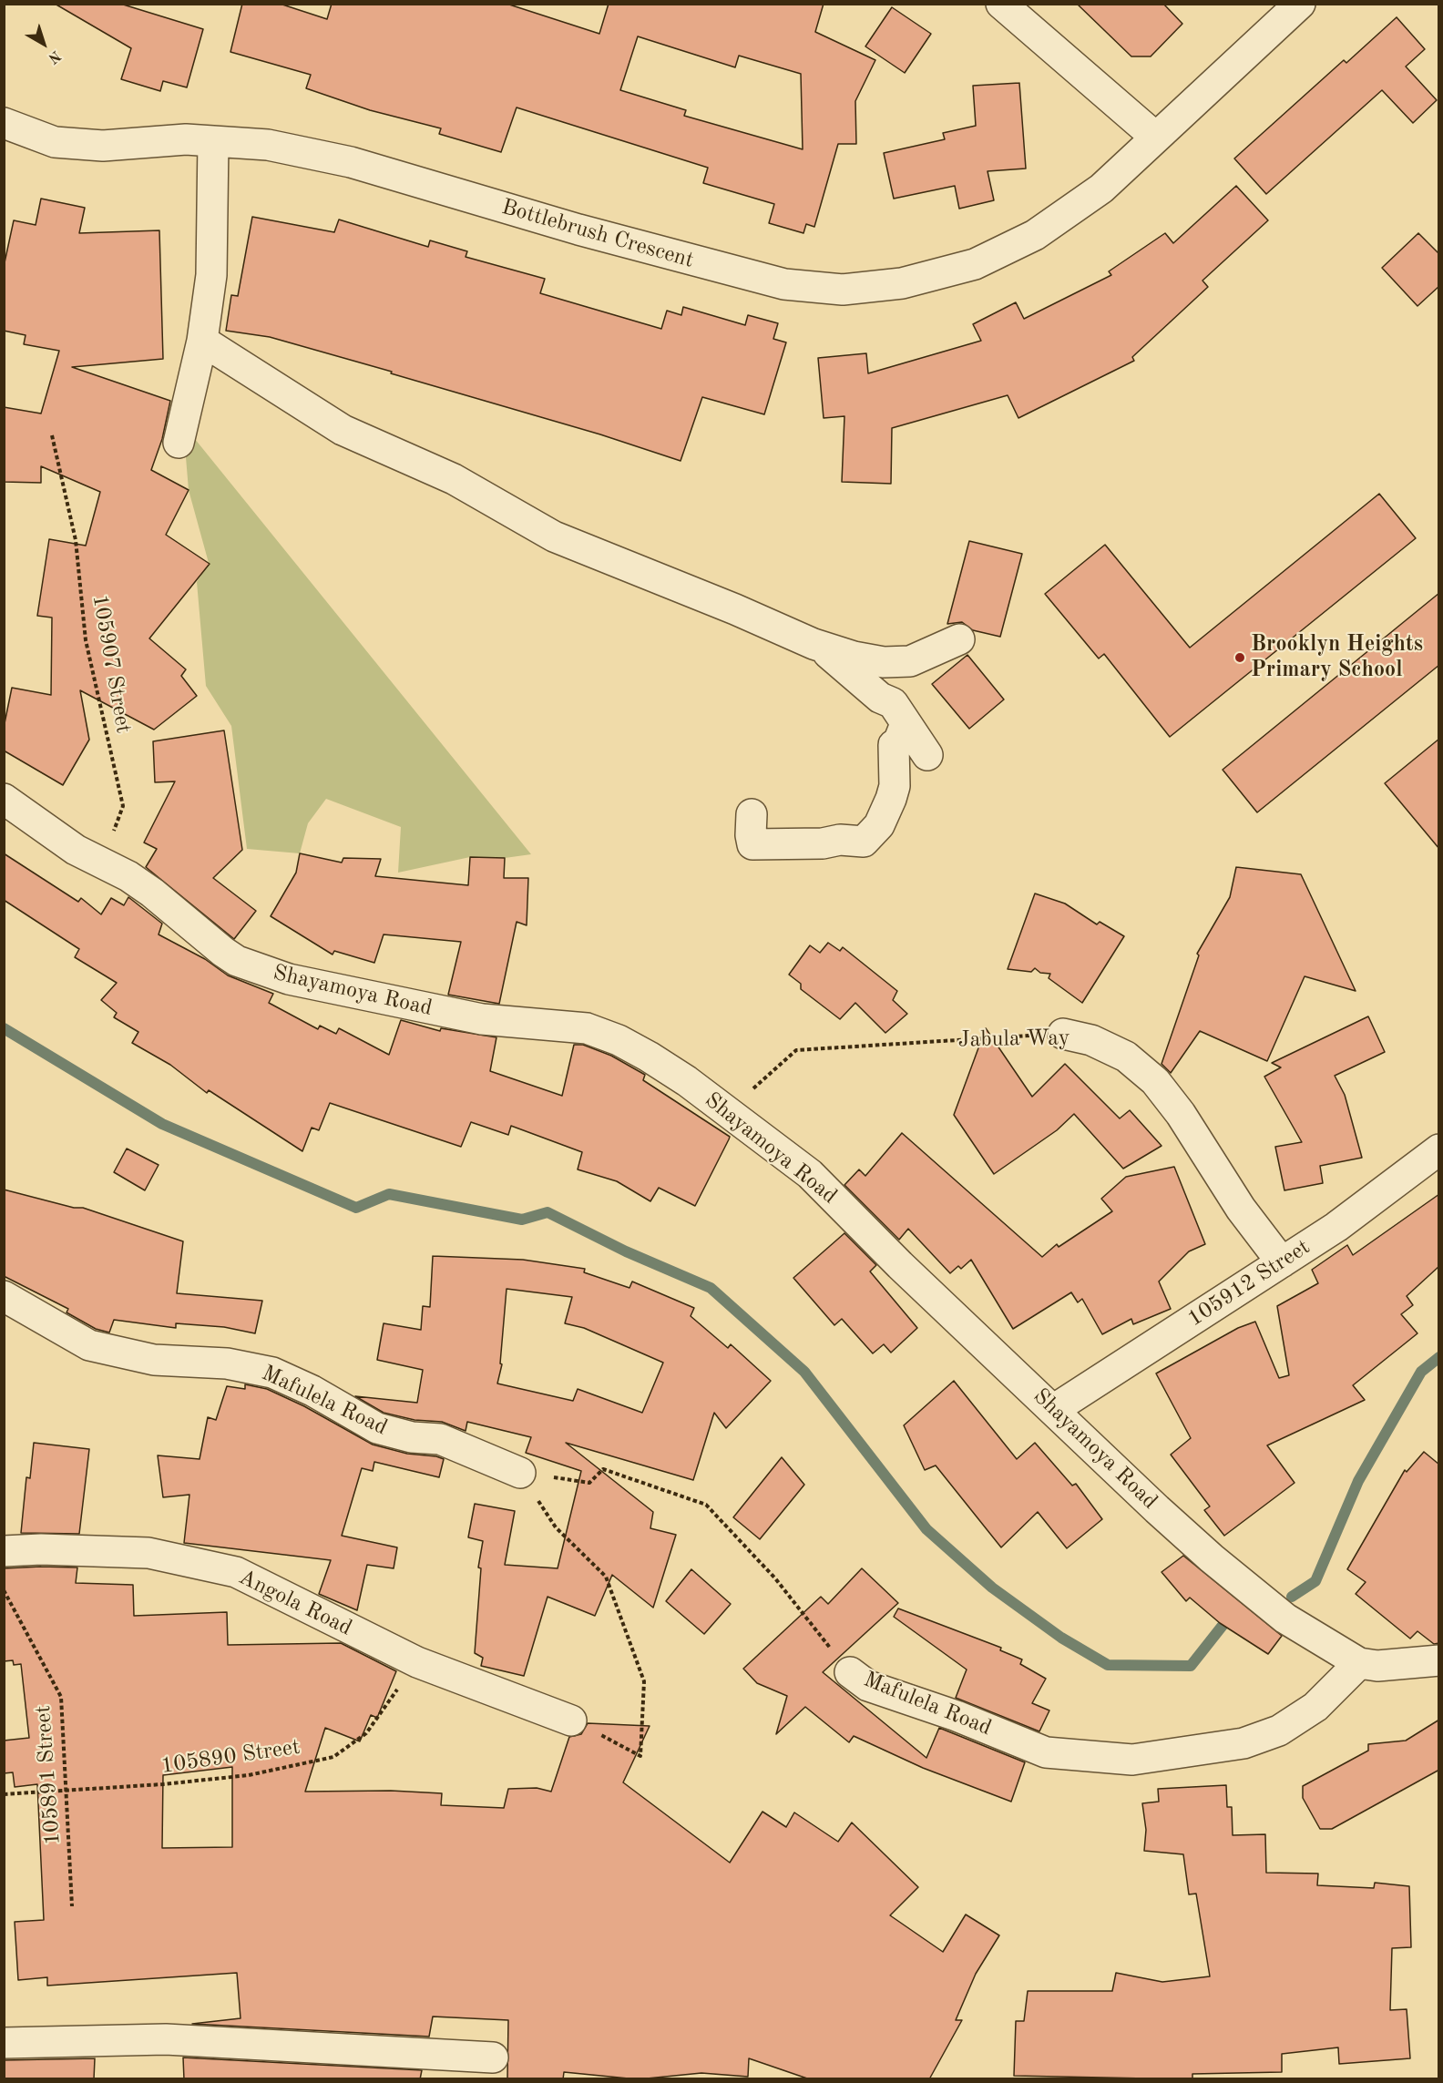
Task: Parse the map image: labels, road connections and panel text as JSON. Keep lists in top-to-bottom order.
{
  "streets": {
    "street": [
      "Bottlebrush Crescent",
      "Shayamoya Road",
      "Jabula Way",
      "105912 Street",
      "Mafulela Road",
      "Angola Road"
    ],
    "path": ["105907 Street", "105890 Street", "105891 Street"]
  },
  "crossings": [
    ["105907 Street", "Shayamoya Road"],
    ["Shayamoya Road", "Jabula Way"],
    ["Shayamoya Road", "105912 Street"],
    ["Shayamoya Road", "Mafulela Road"],
    ["Jabula Way", "105912 Street"],
    ["Angola Road", "105890 Street"],
    ["105890 Street", "105891 Street"]
  ],
  "places": ["Brooklyn Heights Primary School"],
  "north": "bottom right"
}
